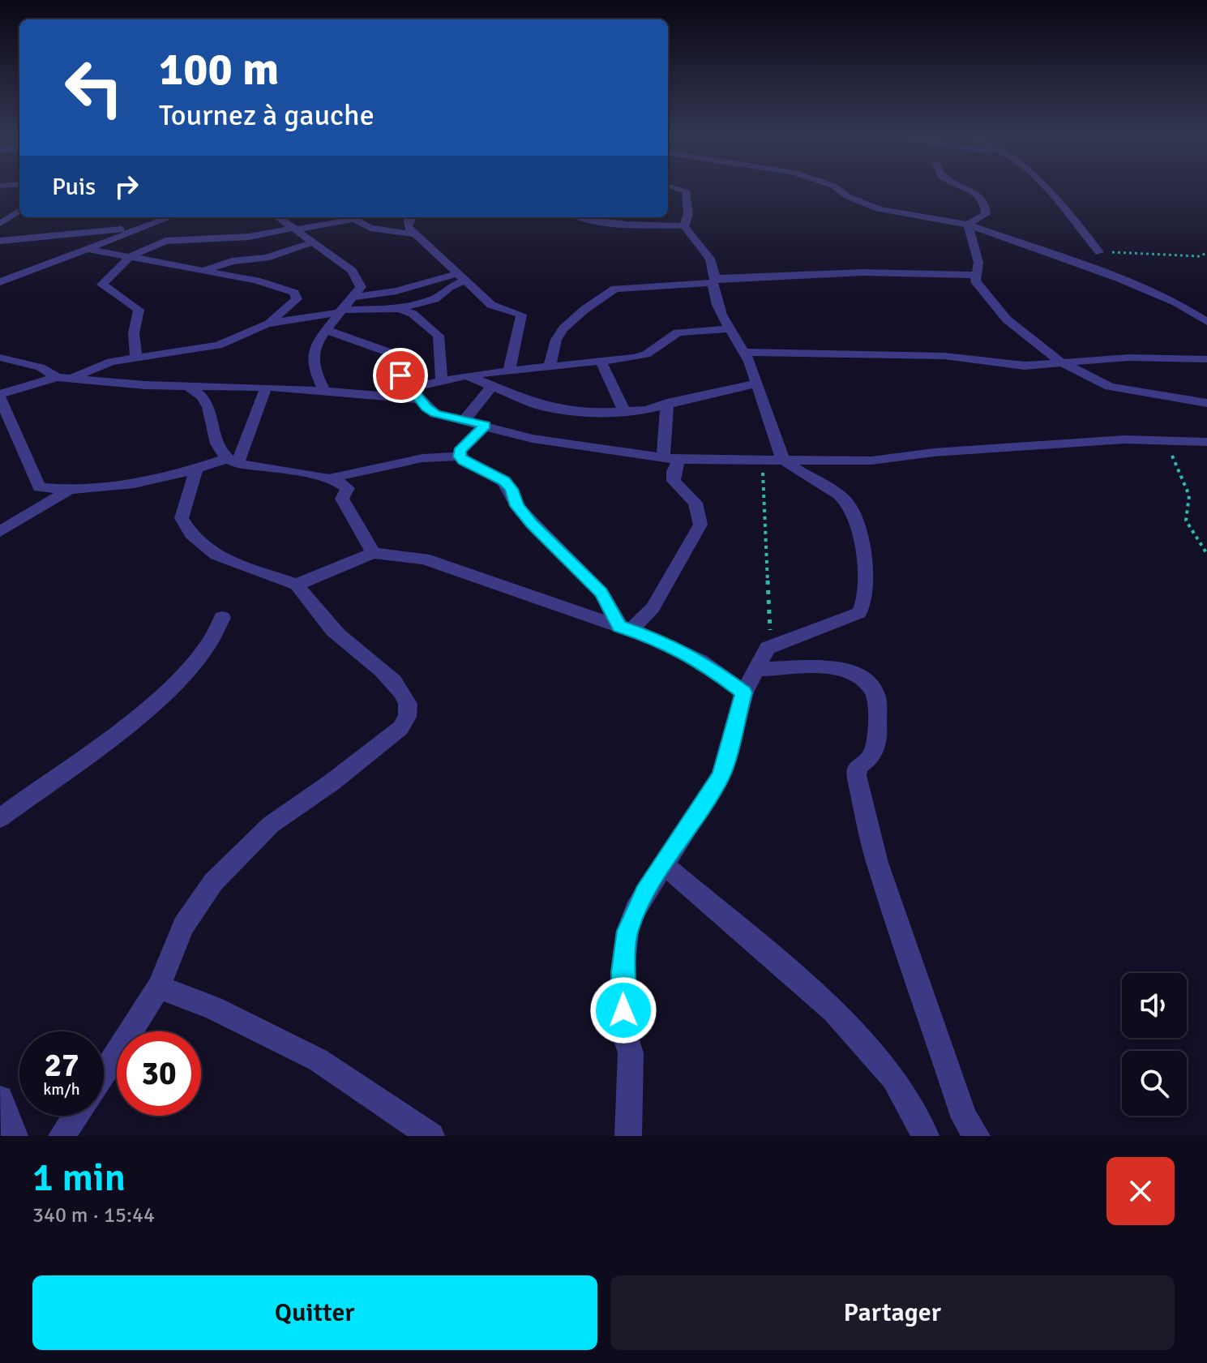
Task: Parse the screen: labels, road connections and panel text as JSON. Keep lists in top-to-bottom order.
{
  "page": {
    "turn": ["100 m", "Tournez à gauche"],
    "then": "Puis",
    "speed": "27 km/h",
    "limit": "30",
    "heading": ["1 min", "340 m · 15:44"],
    "buttons": ["Quitter", "Partager"]
  }
}
